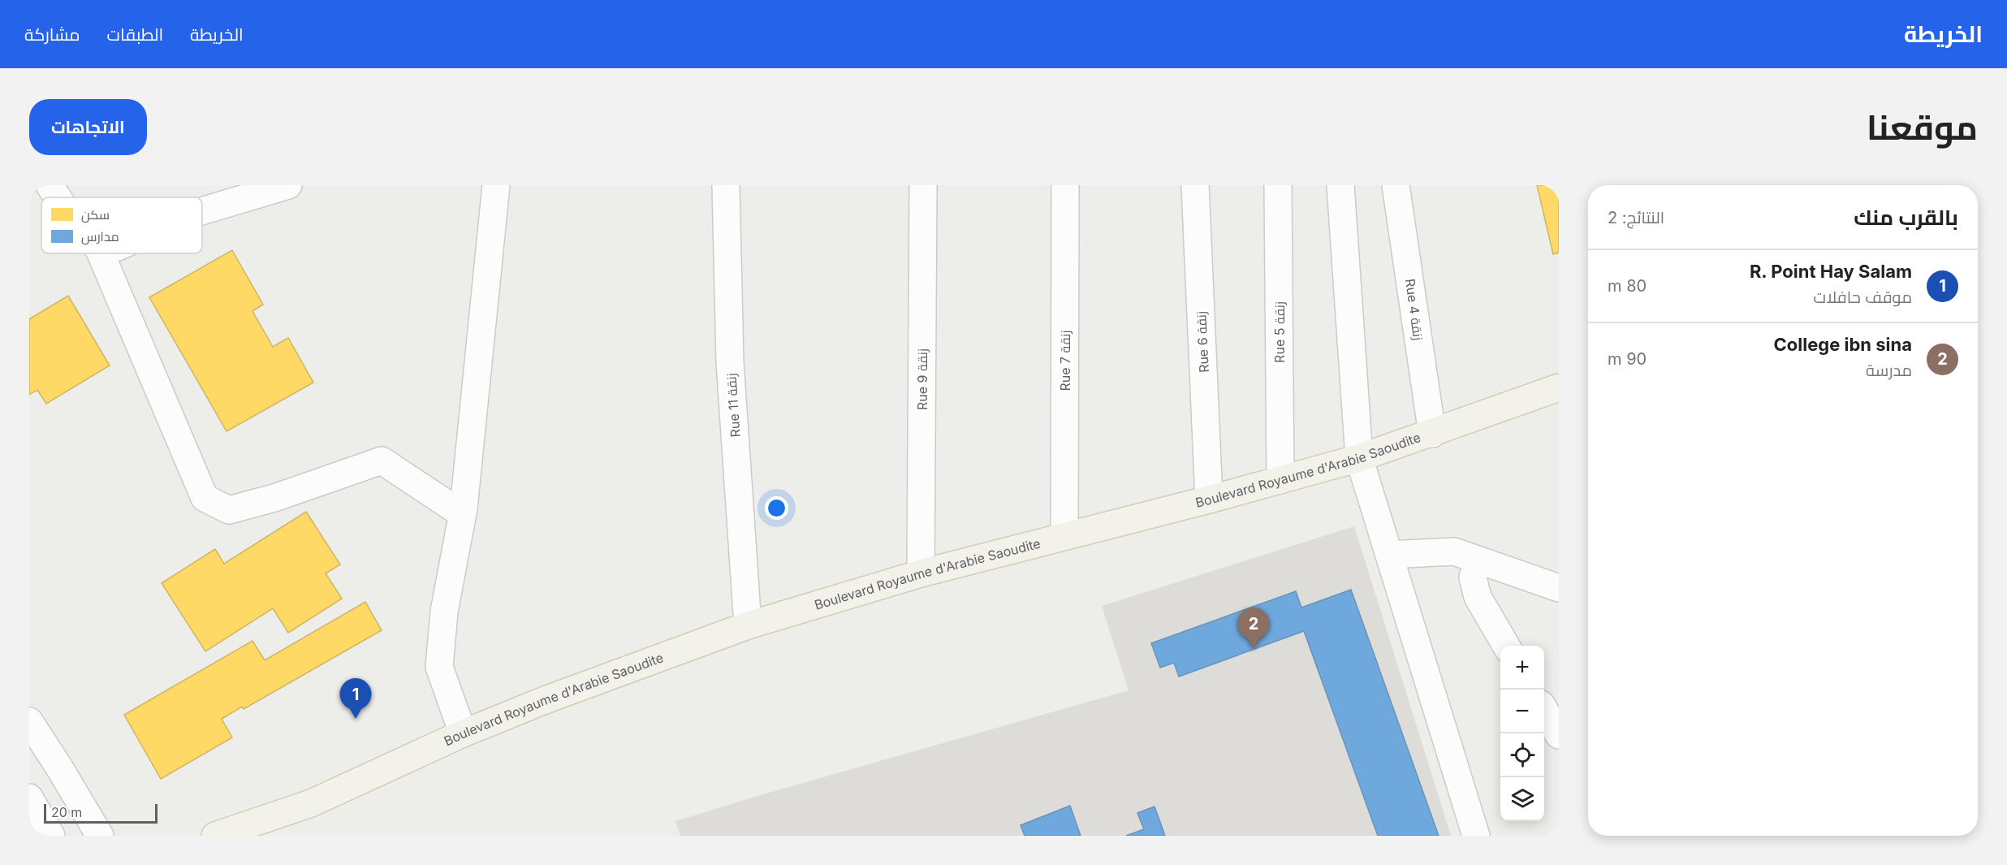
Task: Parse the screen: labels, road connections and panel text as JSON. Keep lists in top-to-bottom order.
{
  "streets": {
    "main road": ["Boulevard Royaume d'Arabie Saoudite"],
    "street": [
      "Rue 4 زنقة",
      "Rue 5 زنقة",
      "Rue 6 زنقة",
      "Rue 7 زنقة",
      "Rue 9 زنقة",
      "Rue 11 زنقة"
    ]
  },
  "crossings": [
    ["Rue 4 زنقة", "Boulevard Royaume d'Arabie Saoudite"],
    ["Rue 5 زنقة", "Boulevard Royaume d'Arabie Saoudite"],
    ["Rue 6 زنقة", "Boulevard Royaume d'Arabie Saoudite"],
    ["Rue 7 زنقة", "Boulevard Royaume d'Arabie Saoudite"],
    ["Rue 9 زنقة", "Boulevard Royaume d'Arabie Saoudite"],
    ["Rue 11 زنقة", "Boulevard Royaume d'Arabie Saoudite"]
  ],
  "legend": ["سكن", "مدارس"],
  "scale_bar": "20 m",
  "page": {
    "header": "الخريطة",
    "nav": ["الخريطة", "الطبقات", "مشاركة"],
    "title": "موقعنا",
    "buttons": "الاتجاهات",
    "heading": ["بالقرب منك", "النتائج: 2"],
    "list": [
      {
        "mark": "1",
        "name": "R. Point Hay Salam",
        "note": "موقف حافلات",
        "value": "80 m"
      },
      {
        "mark": "2",
        "name": "College ibn sina",
        "note": "مدرسة",
        "value": "90 m"
      }
    ],
    "pins": ["2", "1"],
    "map_buttons": ["+", "−"],
    "scale": "20 m"
  }
}
